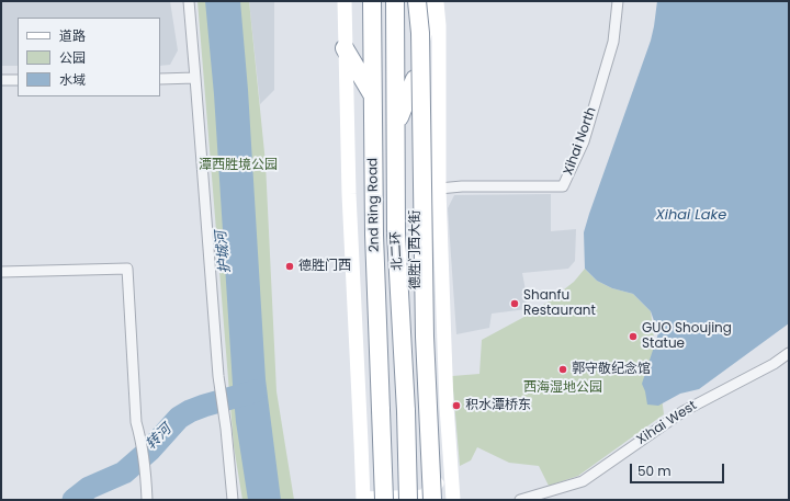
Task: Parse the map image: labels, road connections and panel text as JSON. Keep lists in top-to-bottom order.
{
  "streets": {
    "highway": ["2nd Ring Road", "北二环"],
    "street": ["Xihai North", "德胜门西大街", "Xihai West"]
  },
  "crossings": [
    ["Xihai North", "德胜门西大街"],
    ["德胜门西大街", "北二环"]
  ],
  "water": ["Xihai Lake", "护城河", "转河"],
  "parks": ["潭西胜境公园", "西海湿地公园"],
  "places": [
    "德胜门西",
    "Shanfu Restaurant",
    "GUO Shoujing Statue",
    "郭守敬纪念馆",
    "积水潭桥东"
  ],
  "legend": ["道路", "公园", "水域"],
  "scale_bar": "50 m"
}
